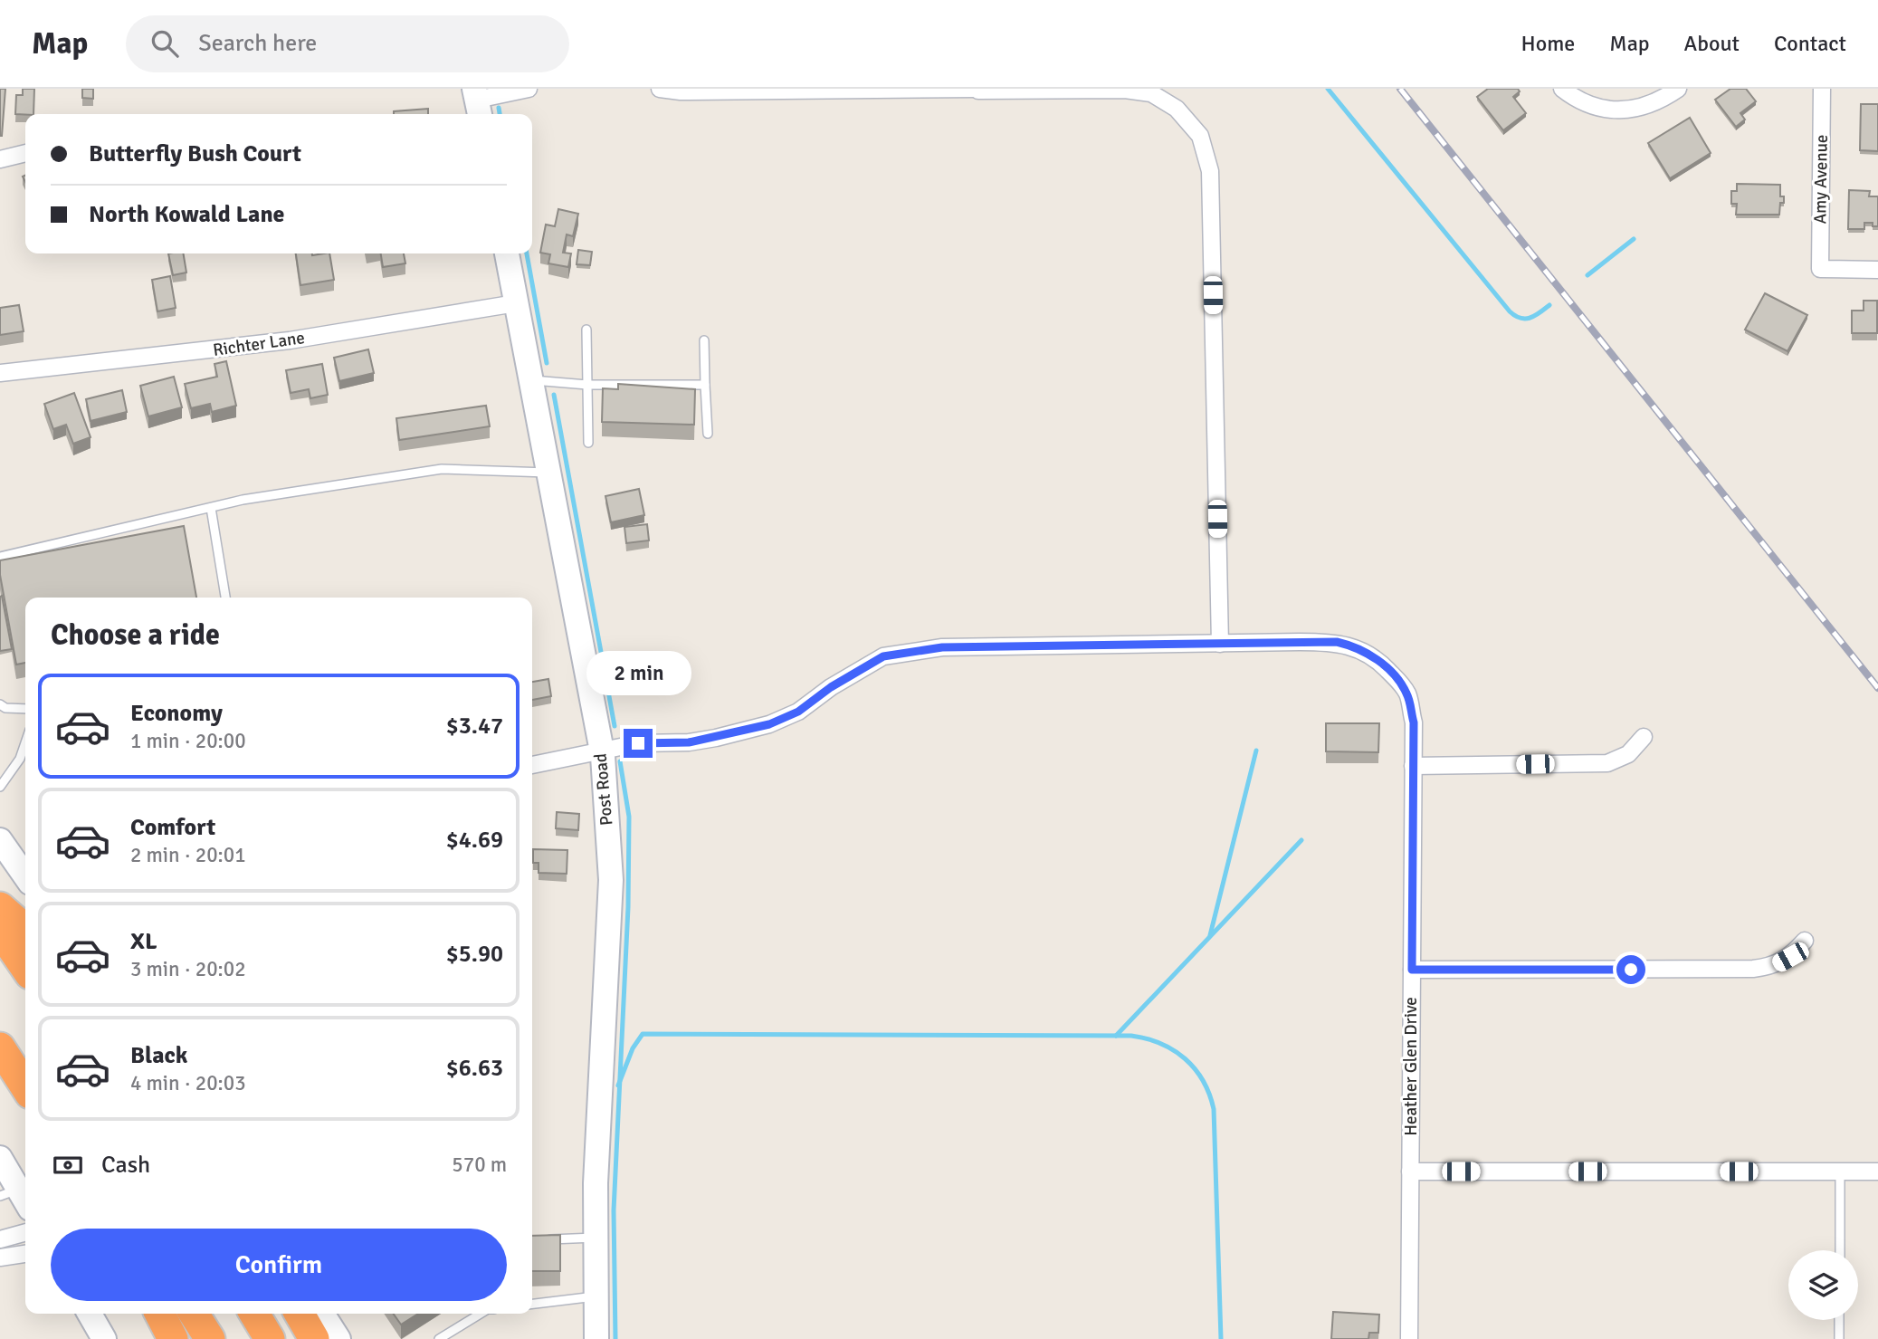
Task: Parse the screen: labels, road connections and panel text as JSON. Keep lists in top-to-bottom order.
{
  "streets": {
    "street": [
      "Amy Avenue",
      "Richter Lane",
      "Post Road",
      "Heather Glen Drive"
    ]
  },
  "crossings": [
    ["Richter Lane", "Post Road"]
  ],
  "page": {
    "header": "Map",
    "search": "Search here",
    "nav": [
      "Home",
      "Map",
      "About",
      "Contact"
    ],
    "banner": ["Butterfly Bush Court", "North Kowald Lane"],
    "heading": "Choose a ride",
    "bubble": "2 min",
    "list": [
      {
        "name": "Economy",
        "note": "1 min · 20:00",
        "value": "$3.47"
      },
      {
        "name": "Comfort",
        "note": "2 min · 20:01",
        "value": "$4.69"
      },
      {
        "name": "XL",
        "note": "3 min · 20:02",
        "value": "$5.90"
      },
      {
        "name": "Black",
        "note": "4 min · 20:03",
        "value": "$6.63"
      }
    ],
    "pay": ["Cash", "570 m"],
    "buttons": "Confirm"
  }
}
